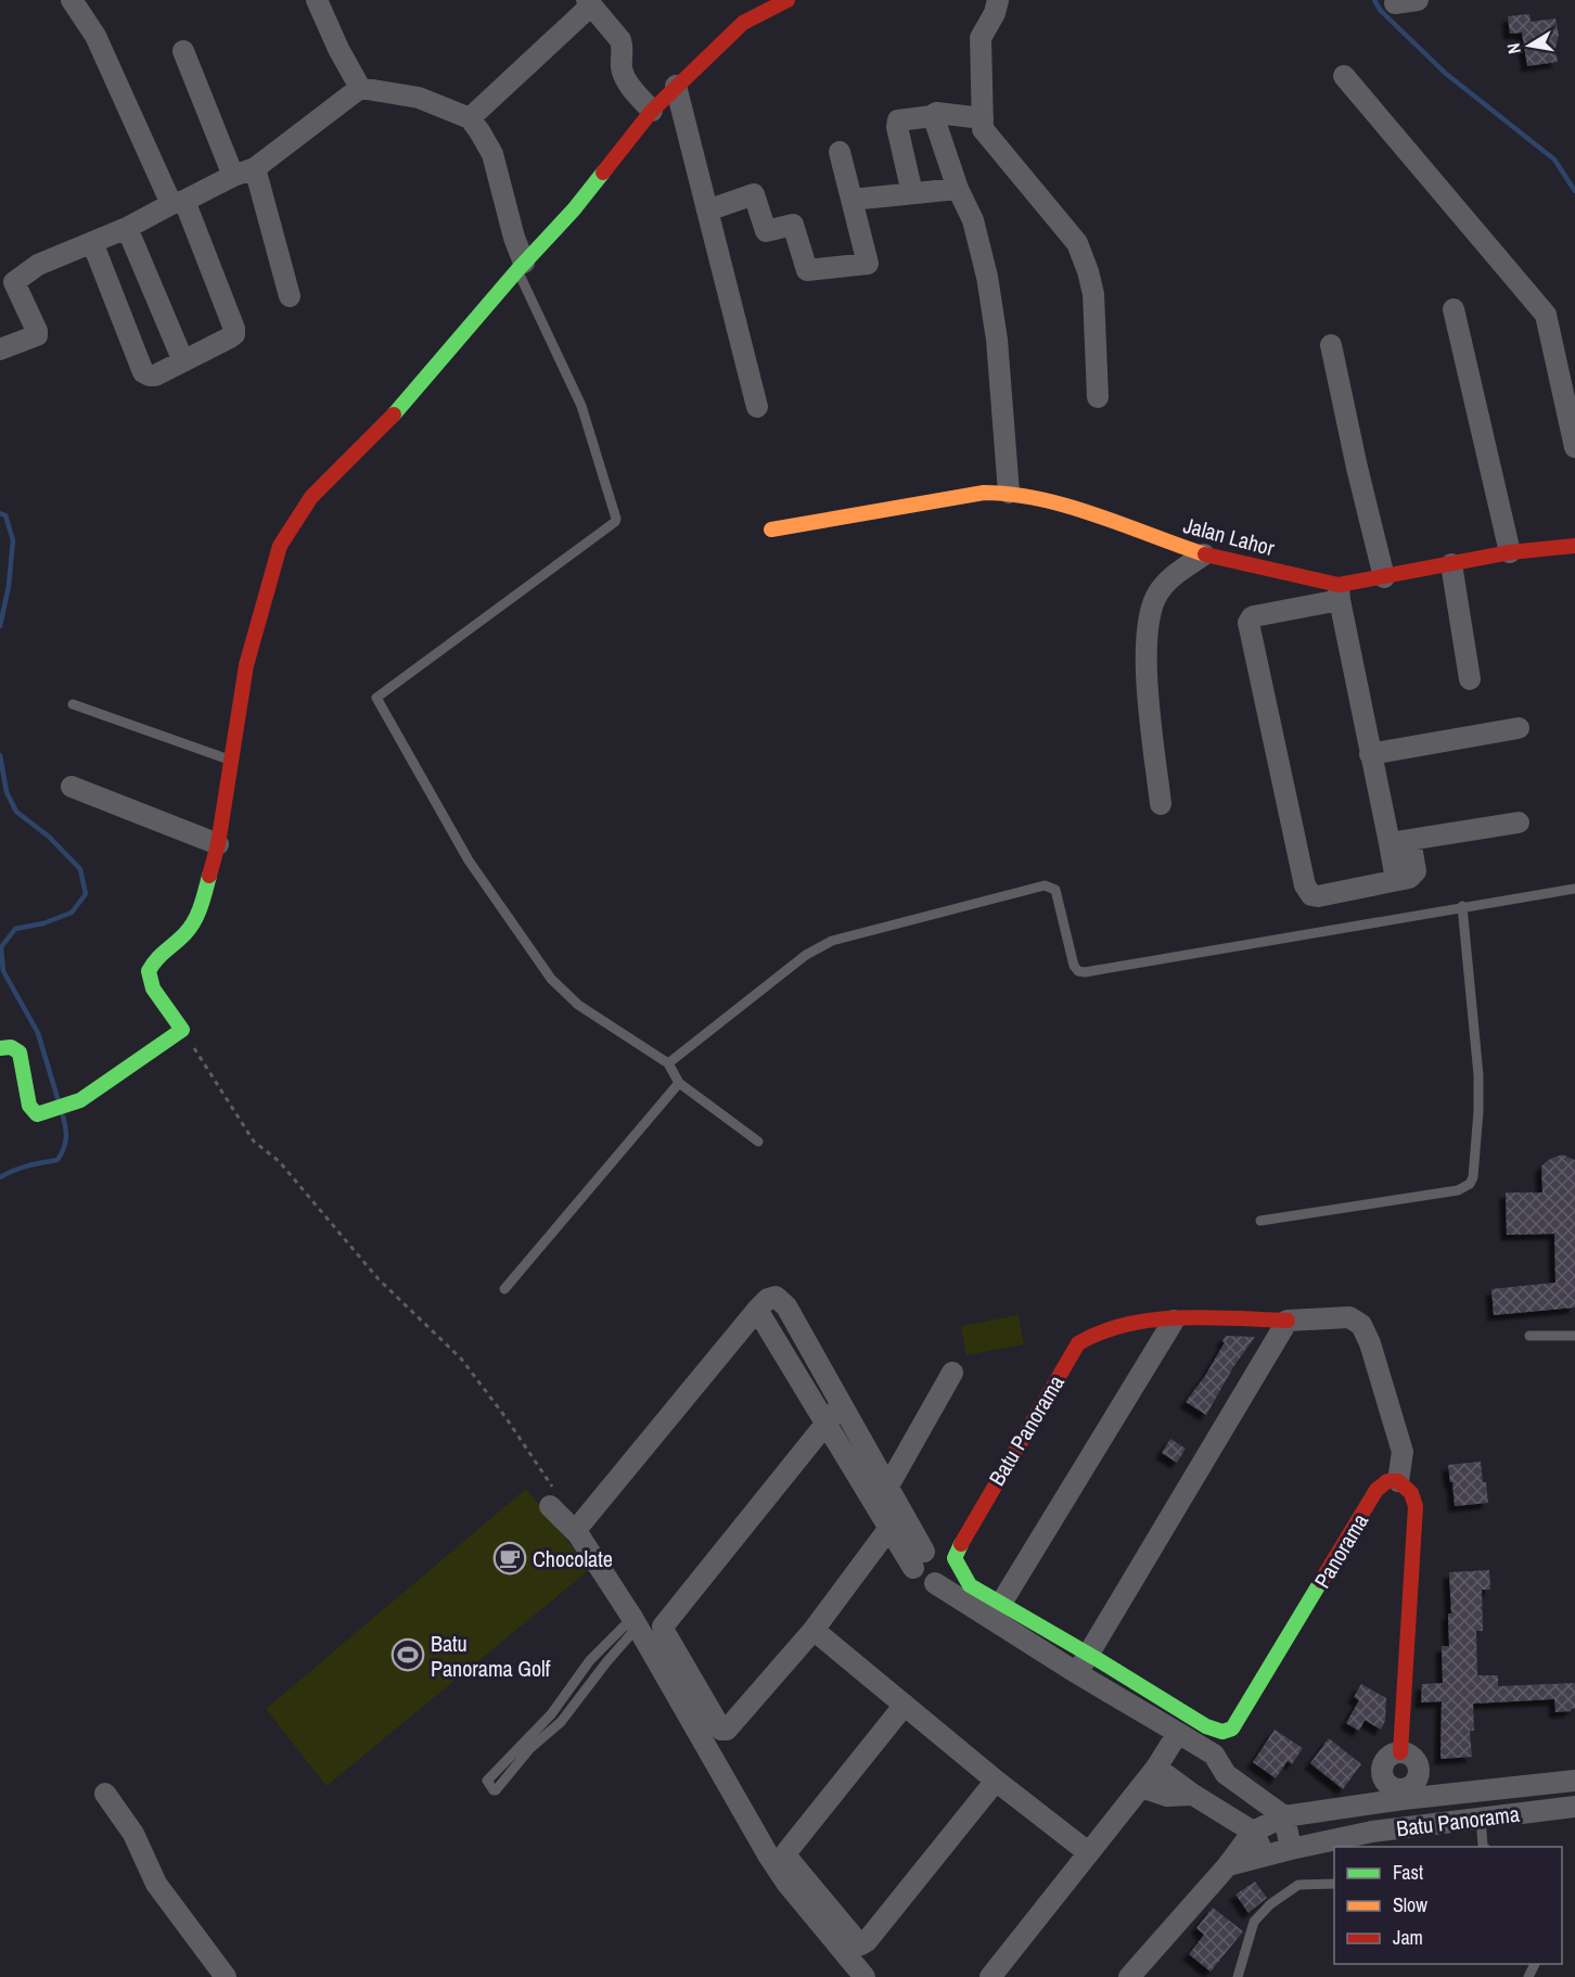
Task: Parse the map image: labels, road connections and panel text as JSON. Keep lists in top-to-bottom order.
{
  "streets": {
    "street": ["Jalan Lahor", "Batu Panorama", "Panorama"]
  },
  "places": {
    "cafe": ["Chocolate"],
    "sports": ["Batu Panorama Golf"]
  },
  "legend": ["Fast", "Slow", "Jam"],
  "north": "left"
}
